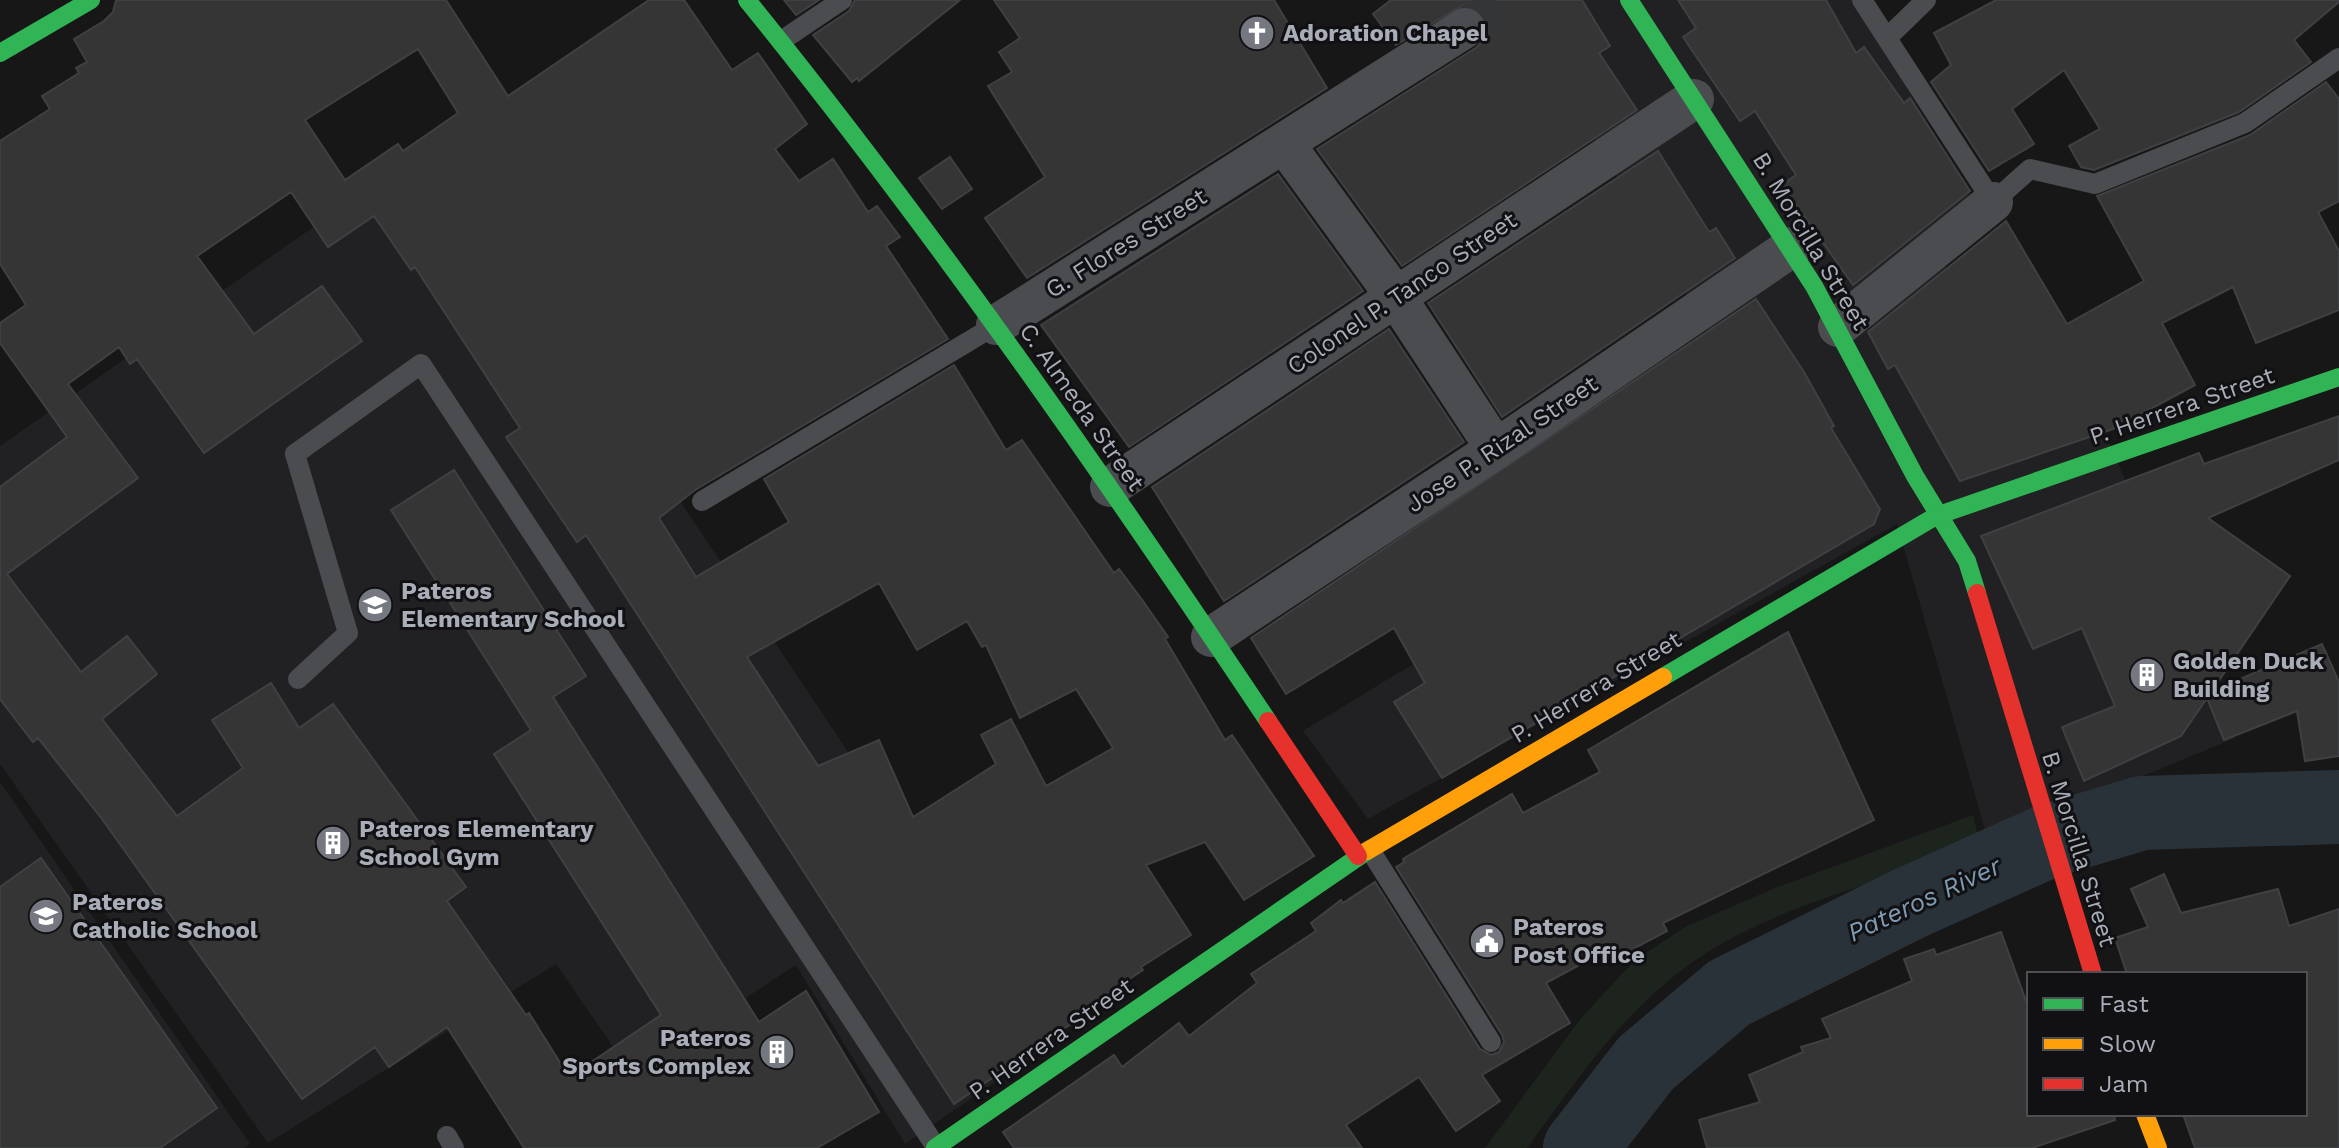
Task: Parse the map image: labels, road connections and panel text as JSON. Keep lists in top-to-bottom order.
{
  "streets": {
    "main road": ["B. Morcilla Street", "P. Herrera Street", "C. Almeda Street"],
    "street": ["G. Flores Street", "Colonel P. Tanco Street", "Jose P. Rizal Street"]
  },
  "crossings": [
    ["B. Morcilla Street", "Colonel P. Tanco Street"],
    ["B. Morcilla Street", "P. Herrera Street"],
    ["B. Morcilla Street", "Jose P. Rizal Street"],
    ["G. Flores Street", "C. Almeda Street"],
    ["Colonel P. Tanco Street", "C. Almeda Street"],
    ["P. Herrera Street", "C. Almeda Street"],
    ["C. Almeda Street", "Jose P. Rizal Street"]
  ],
  "water": ["Pateros River"],
  "places": {
    "church": ["Adoration Chapel"],
    "school or university": ["Pateros Elementary School", "Pateros Catholic School"],
    "building": ["Golden Duck Building", "Pateros Elementary School Gym", "Pateros Sports Complex"],
    "public building": ["Pateros Post Office"]
  },
  "legend": ["Fast", "Slow", "Jam"]
}
